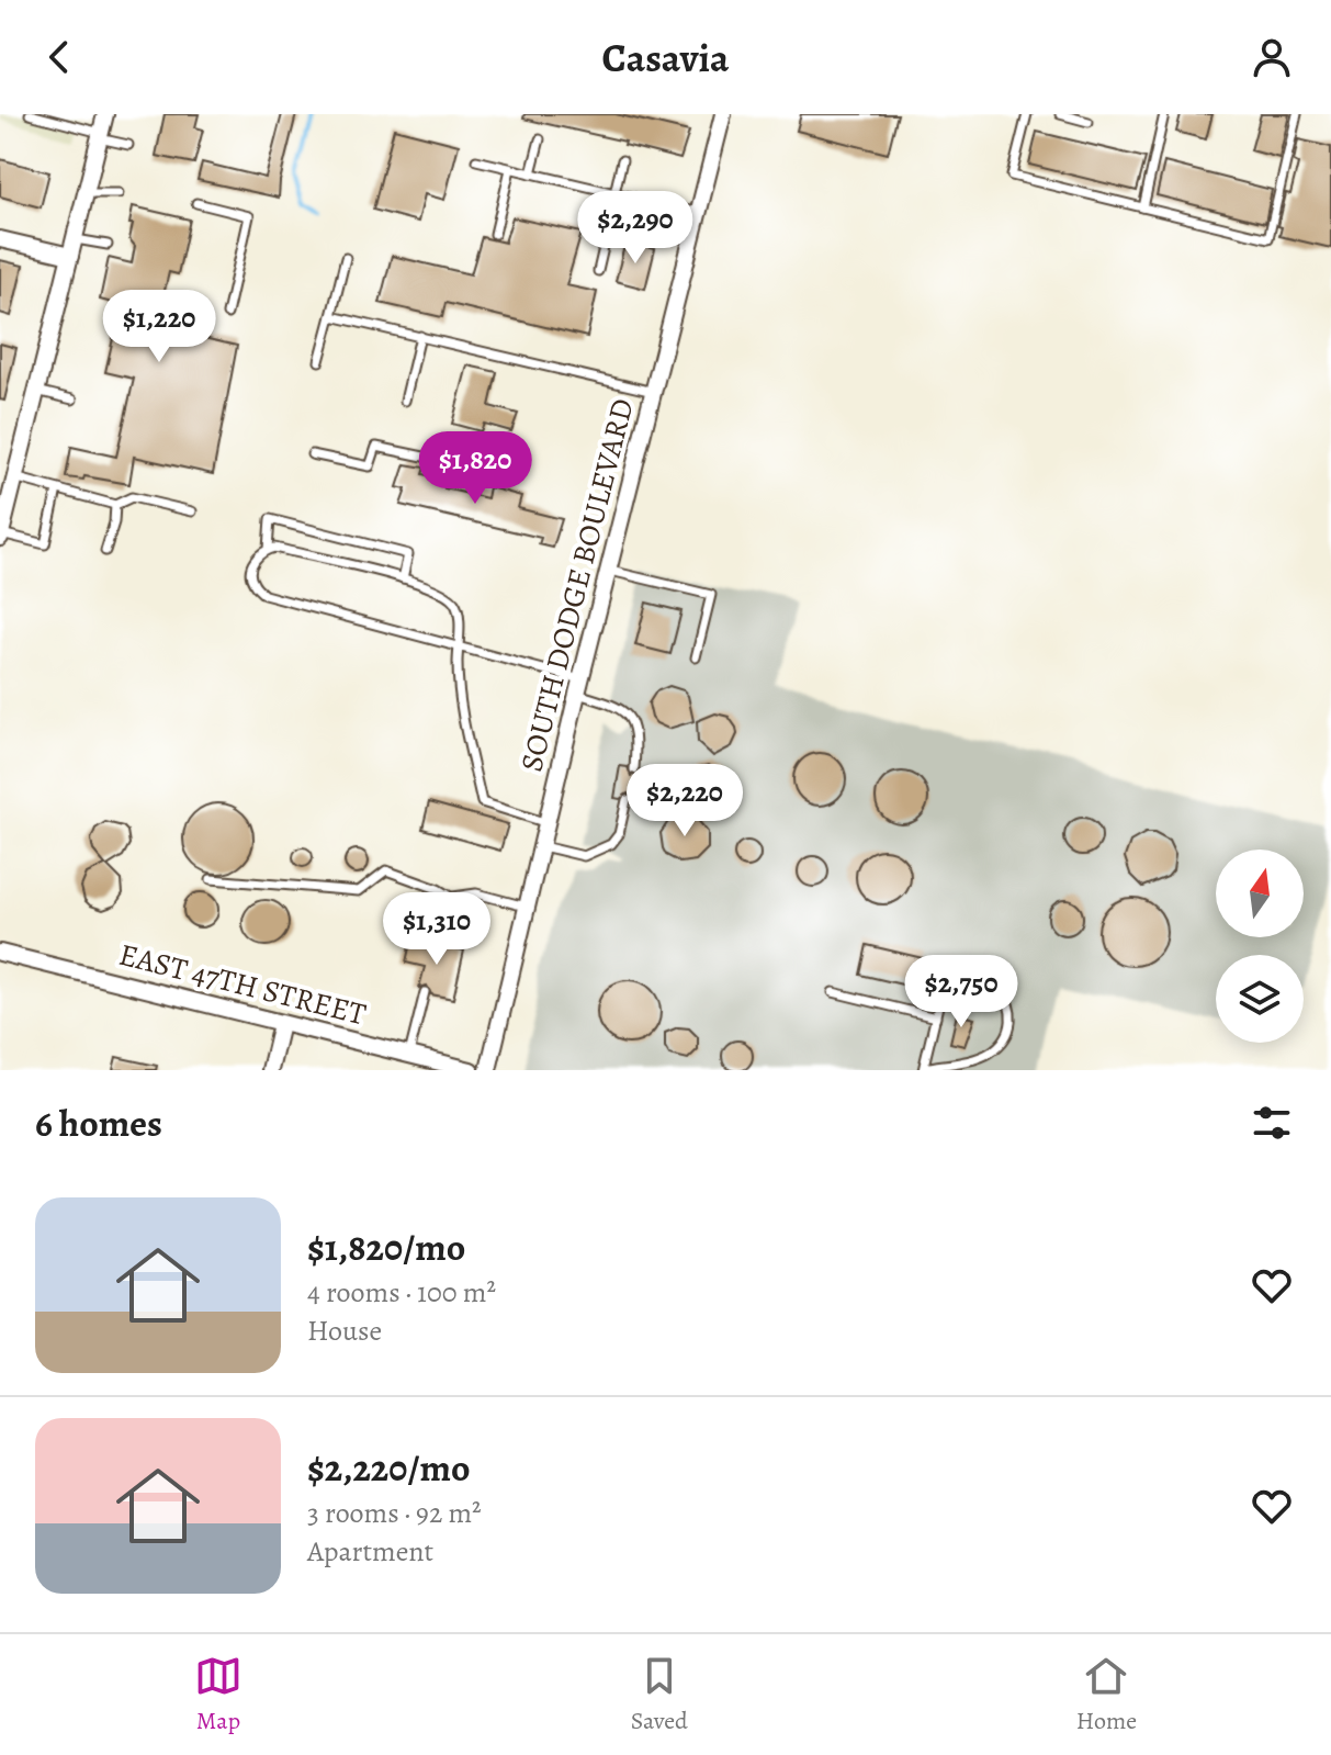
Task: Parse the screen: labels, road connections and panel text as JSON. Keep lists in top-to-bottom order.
{
  "streets": {
    "street": ["SOUTH DODGE BOULEVARD", "EAST 47TH STREET"]
  },
  "north": "top",
  "page": {
    "header": "Casavia",
    "price": [
      "$2,290",
      "$1,220",
      "$1,820",
      "$2,220",
      "$1,310",
      "$2,750"
    ],
    "heading": "6 homes",
    "list": [
      {
        "name": "$1,820/mo",
        "note": "4 rooms · 100 m² · House"
      },
      {
        "name": "$2,220/mo",
        "note": "3 rooms · 92 m² · Apartment"
      }
    ],
    "tabs": ["Map", "Saved", "Home"]
  }
}
